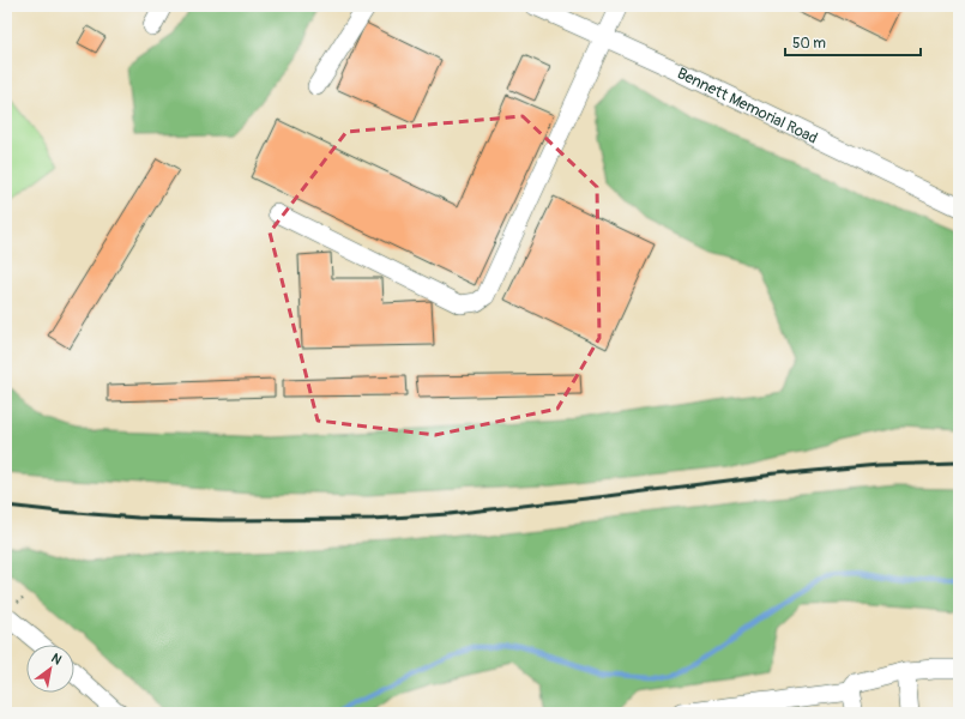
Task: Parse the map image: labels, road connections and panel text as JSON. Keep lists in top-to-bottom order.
{
  "streets": {
    "street": ["Bennett Memorial Road"]
  },
  "scale_bar": "50 m",
  "north": "top right"
}
